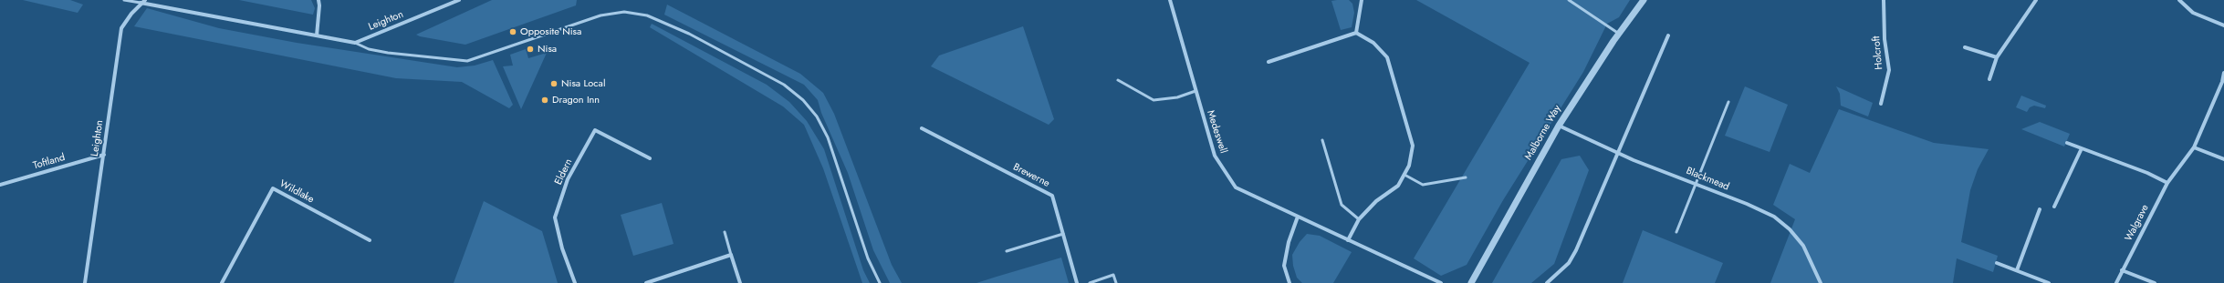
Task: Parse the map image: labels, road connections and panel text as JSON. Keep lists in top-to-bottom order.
{
  "streets": {
    "street": [
      "Leighton",
      "Holcroft",
      "Medeswell",
      "Malborne Way",
      "Toftland",
      "Eldern",
      "Brewerne",
      "Blackmead",
      "Wildlake",
      "Walgrave"
    ]
  },
  "crossings": [
    ["Leighton", "Toftland"],
    ["Malborne Way", "Blackmead"]
  ],
  "places": [
    "Opposite Nisa",
    "Nisa",
    "Nisa Local",
    "Dragon Inn"
  ]
}
